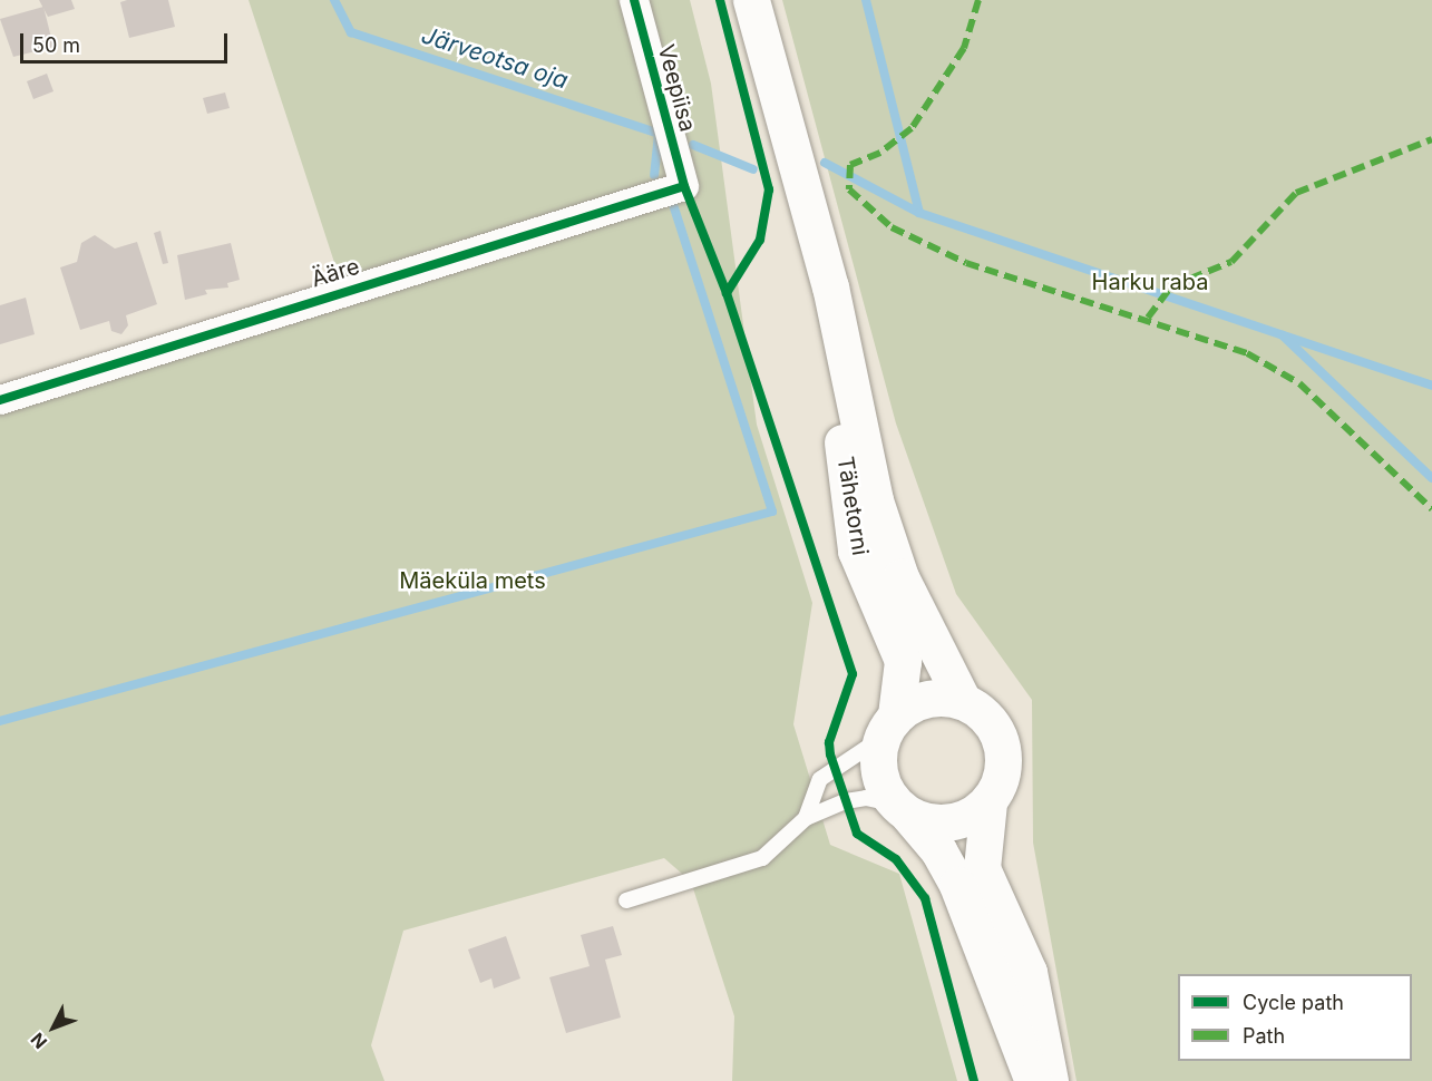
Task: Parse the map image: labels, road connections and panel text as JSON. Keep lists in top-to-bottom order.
{
  "streets": {
    "street": ["Veepiisa", "Ääre", "Tähetorni"]
  },
  "crossings": [
    ["Veepiisa", "Ääre"]
  ],
  "water": ["Järveotsa oja"],
  "parks": ["Harku raba", "Mäeküla mets"],
  "legend": ["Cycle path", "Path"],
  "scale_bar": "50 m",
  "north": "bottom left"
}
